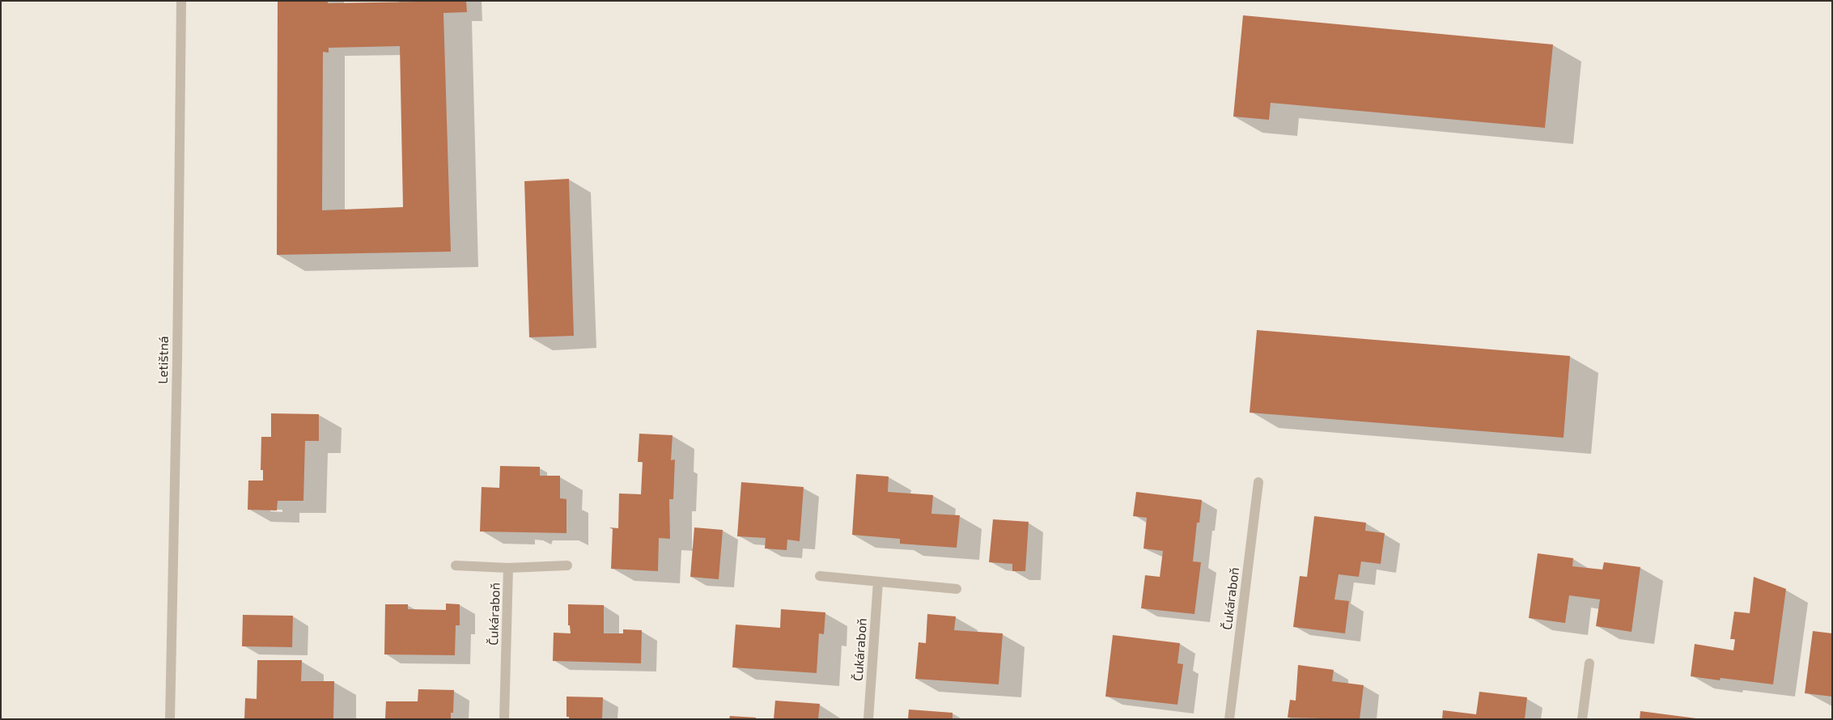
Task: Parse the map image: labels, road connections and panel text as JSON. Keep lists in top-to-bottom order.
{
  "streets": {
    "street": ["Letištná", "Čukáraboň"]
  }
}
